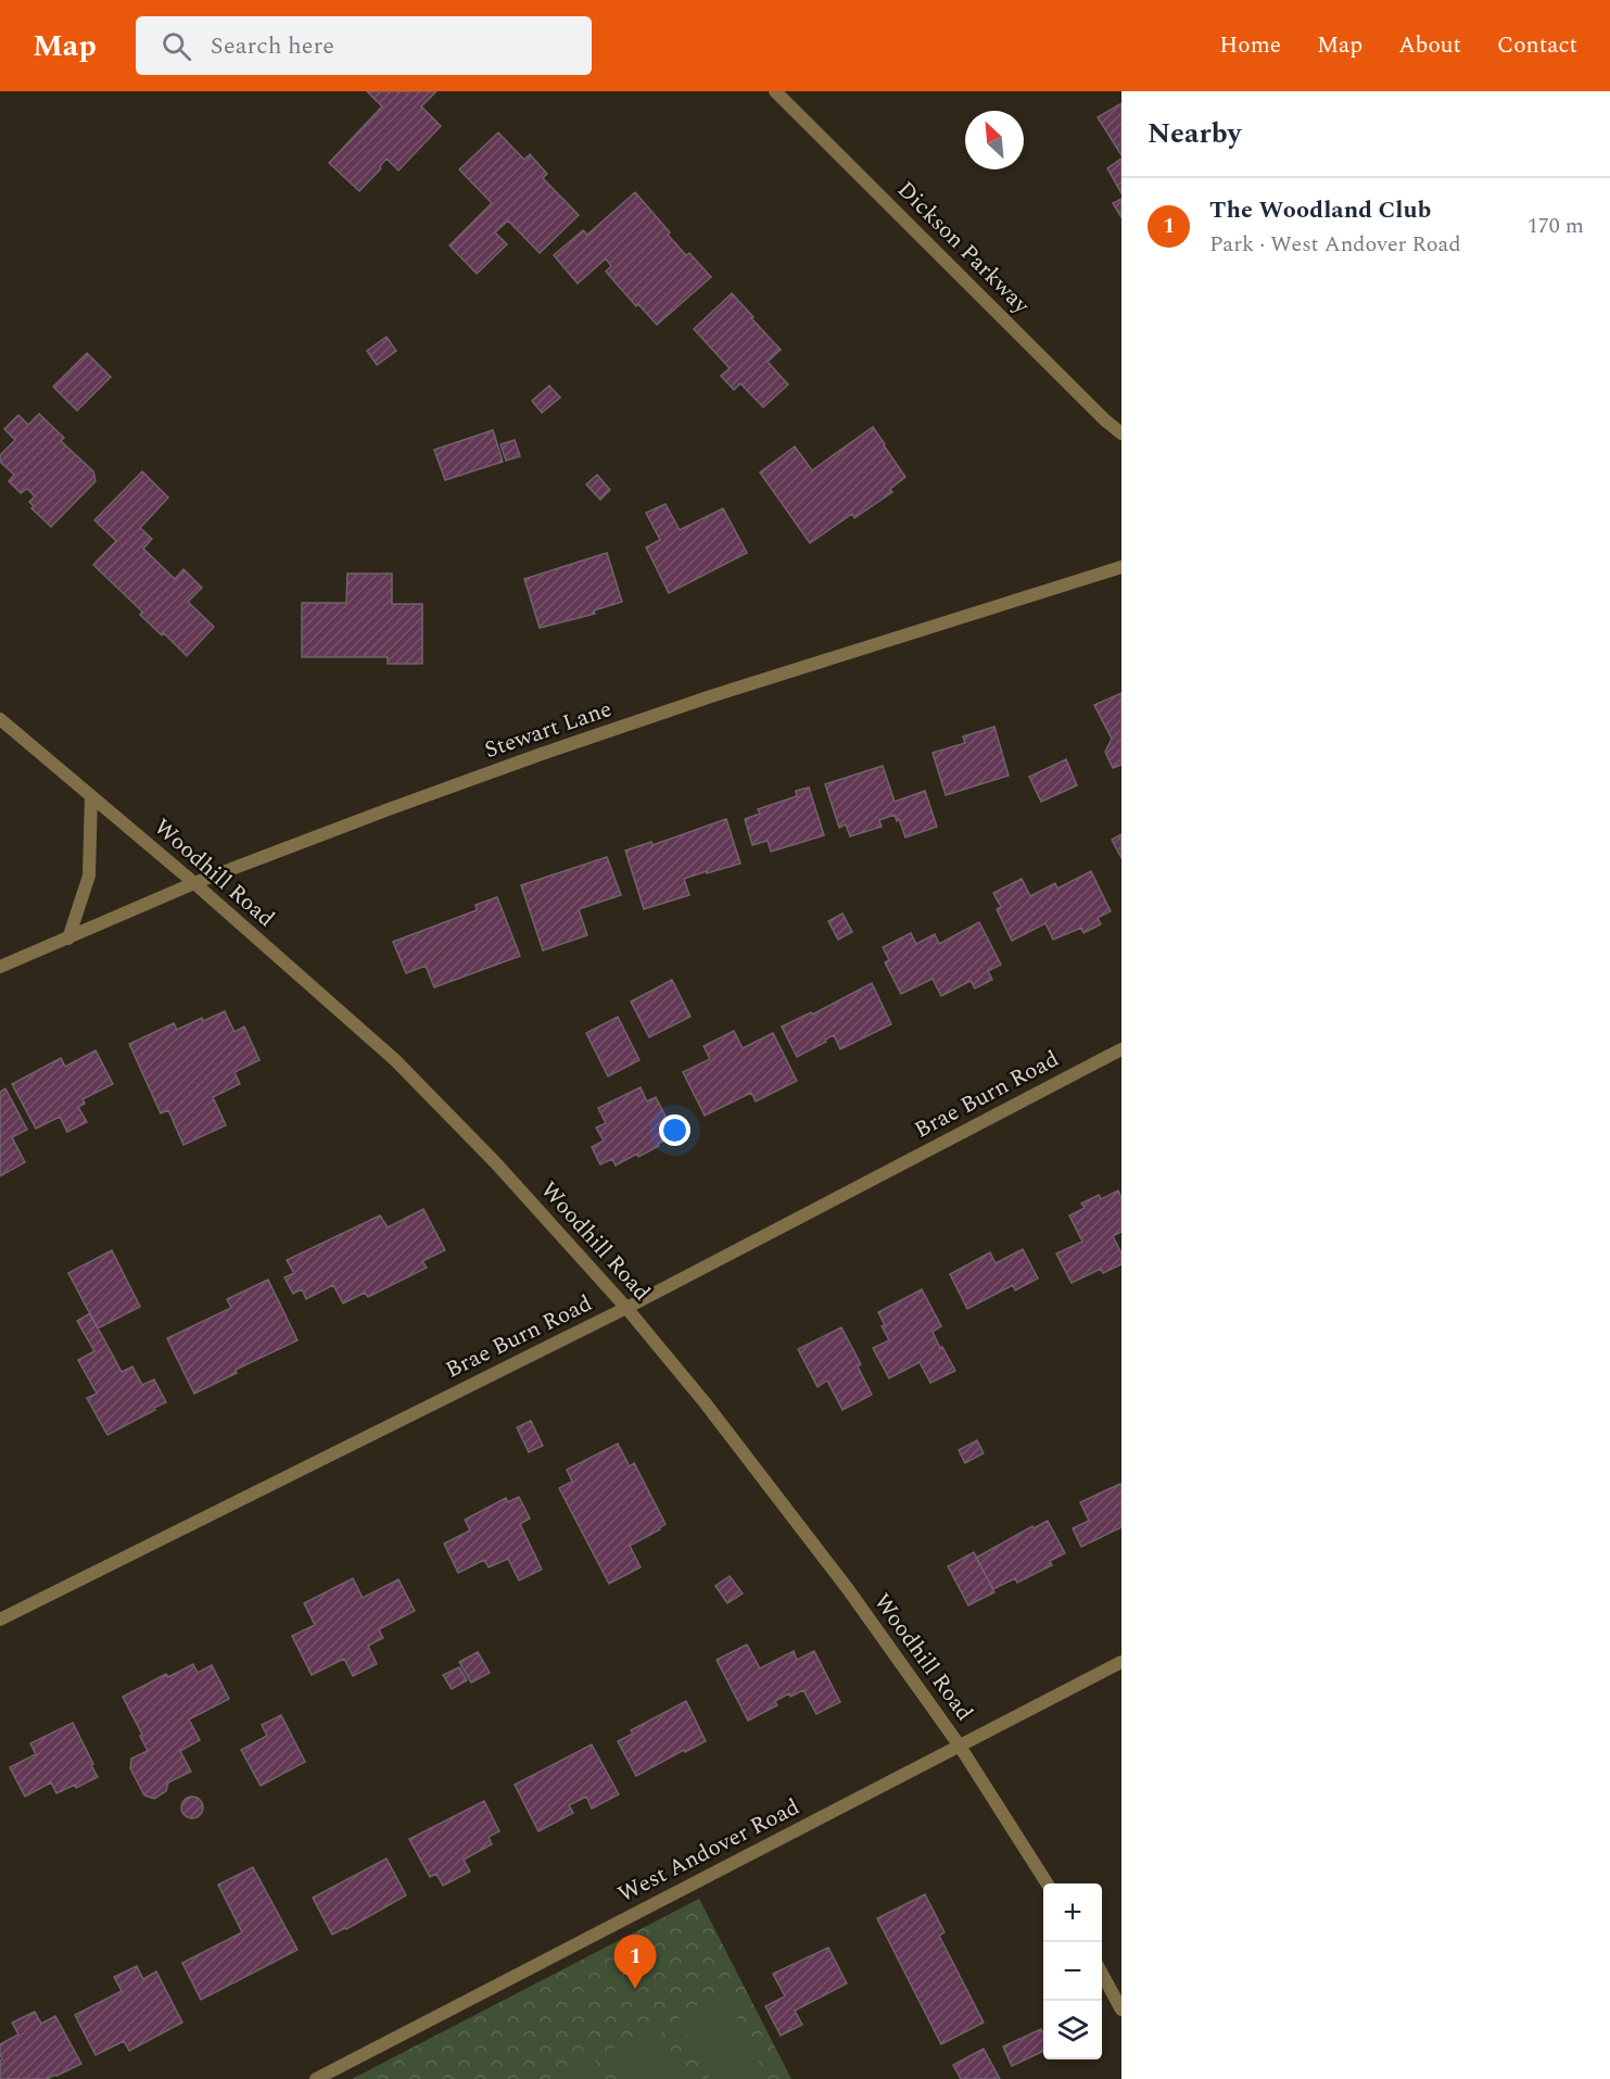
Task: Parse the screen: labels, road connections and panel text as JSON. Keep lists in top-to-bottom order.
{
  "streets": {
    "street": [
      "Dickson Parkway",
      "Stewart Lane",
      "Woodhill Road",
      "Brae Burn Road",
      "West Andover Road"
    ]
  },
  "crossings": [
    ["Stewart Lane", "Woodhill Road"],
    ["Woodhill Road", "Brae Burn Road"],
    ["Woodhill Road", "West Andover Road"]
  ],
  "north": "top left",
  "page": {
    "header": "Map",
    "search": "Search here",
    "nav": [
      "Home",
      "Map",
      "About",
      "Contact"
    ],
    "heading": "Nearby",
    "list": [
      {
        "mark": "1",
        "name": "The Woodland Club",
        "note": "Park · West Andover Road",
        "value": "170 m"
      }
    ],
    "map_buttons": ["+", "−"],
    "pins": "1"
  }
}
